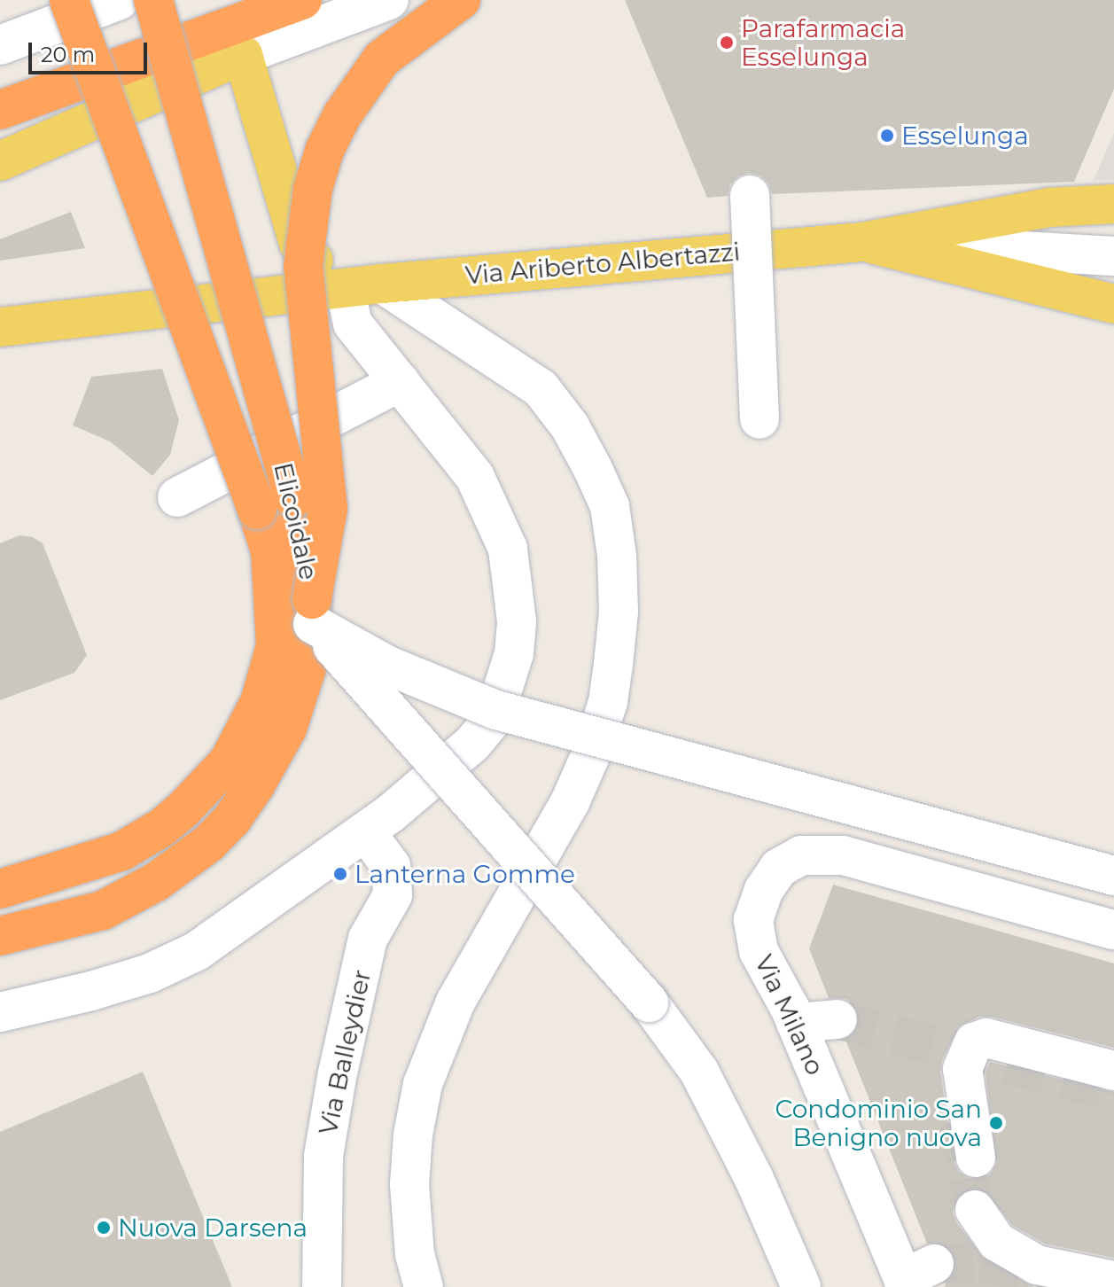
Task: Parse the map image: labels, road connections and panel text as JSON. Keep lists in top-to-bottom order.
{
  "streets": {
    "highway": ["Elicoidale"],
    "main road": ["Via Ariberto Albertazzi"],
    "street": ["Via Milano", "Via Balleydier"]
  },
  "places": [
    "Parafarmacia Esselunga",
    "Esselunga",
    "Lanterna Gomme",
    "Condominio San Benigno nuova",
    "Nuova Darsena"
  ],
  "scale_bar": "20 m"
}
